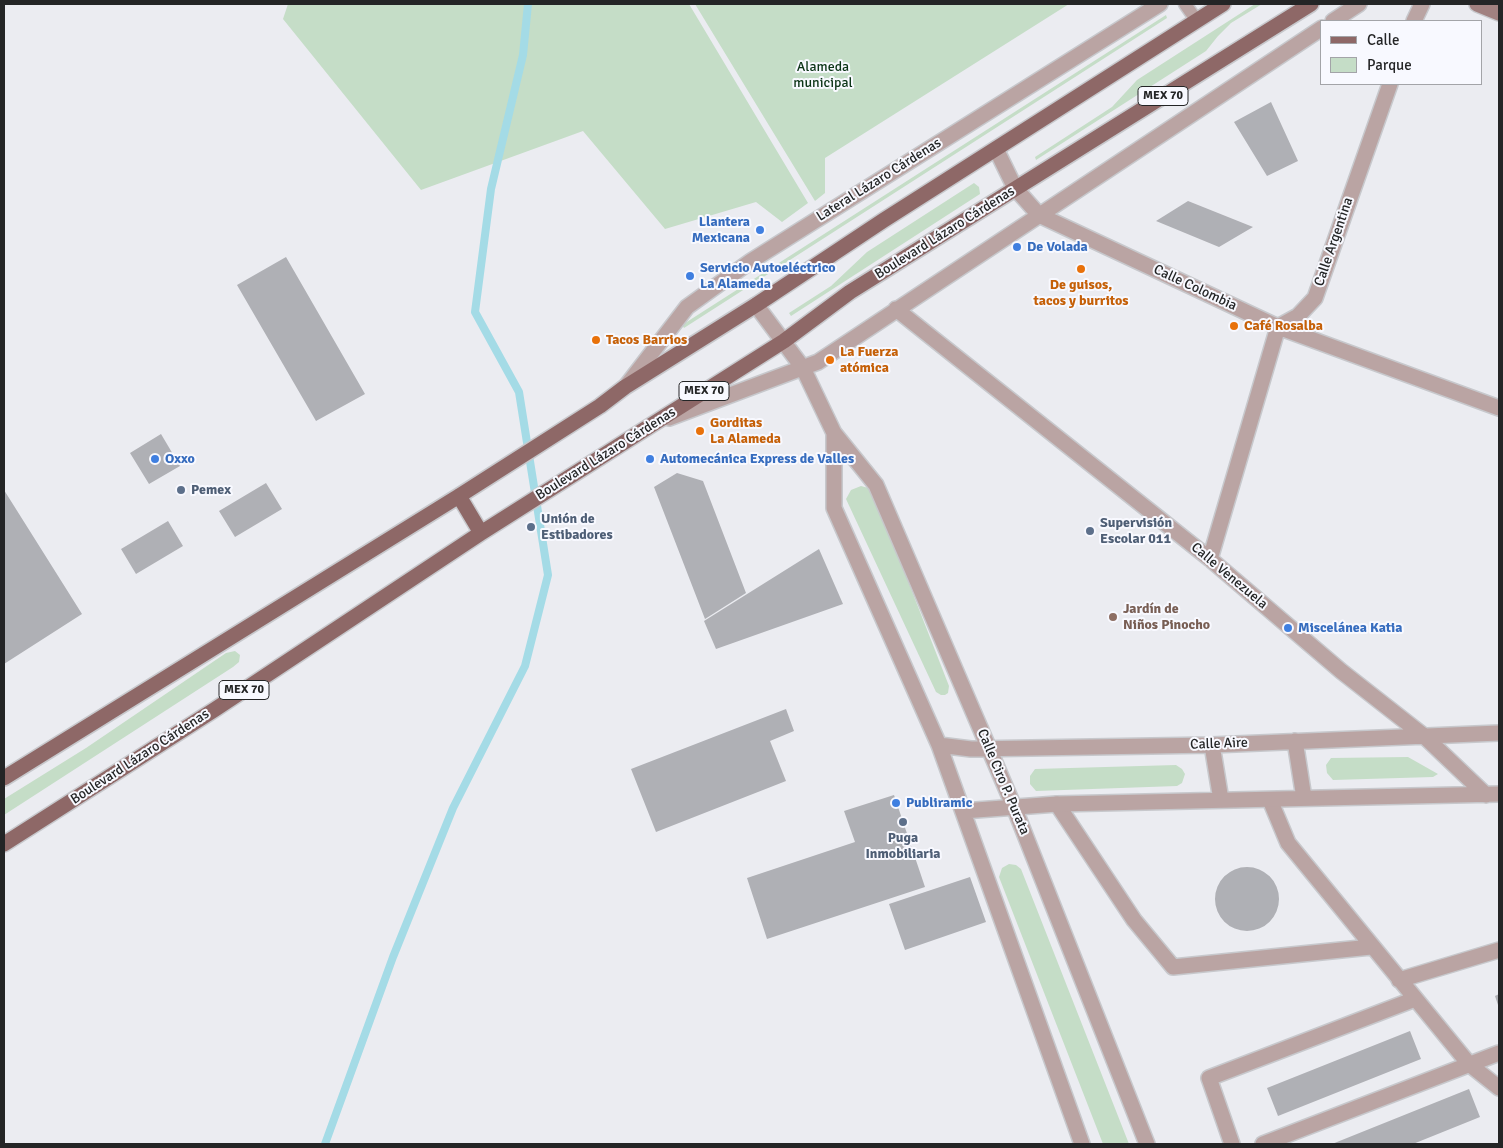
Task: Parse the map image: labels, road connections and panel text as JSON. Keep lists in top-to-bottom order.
{
  "streets": {
    "main road": ["MEX 70", "Boulevard Lázaro Cárdenas"],
    "street": [
      "Lateral Lázaro Cárdenas",
      "Calle Argentina",
      "Calle Colombia",
      "Calle Venezuela",
      "Calle Aire",
      "Calle Ciro P. Purata"
    ]
  },
  "crossings": [
    ["Boulevard Lázaro Cárdenas", "Calle Colombia"],
    ["Boulevard Lázaro Cárdenas", "Calle Ciro P. Purata"],
    ["Calle Argentina", "Calle Colombia"],
    ["Calle Venezuela", "Calle Aire"],
    ["Calle Aire", "Calle Ciro P. Purata"]
  ],
  "parks": ["Alameda municipal"],
  "places": [
    "Llantera Mexicana",
    "De Volada",
    "De guisos, tacos y burritos",
    "Servicio Autoeléctrico La Alameda",
    "Café Rosalba",
    "Tacos Barrios",
    "La Fuerza atómica",
    "Gorditas La Alameda",
    "Oxxo",
    "Automecánica Express de Valles",
    "Pemex",
    "Unión de Estibadores",
    "Supervisión Escolar 011",
    "Jardín de Niños Pinocho",
    "Miscelánea Katia",
    "Publiramic",
    "Puga Inmobiliaria"
  ],
  "legend": ["Calle", "Parque"]
}
